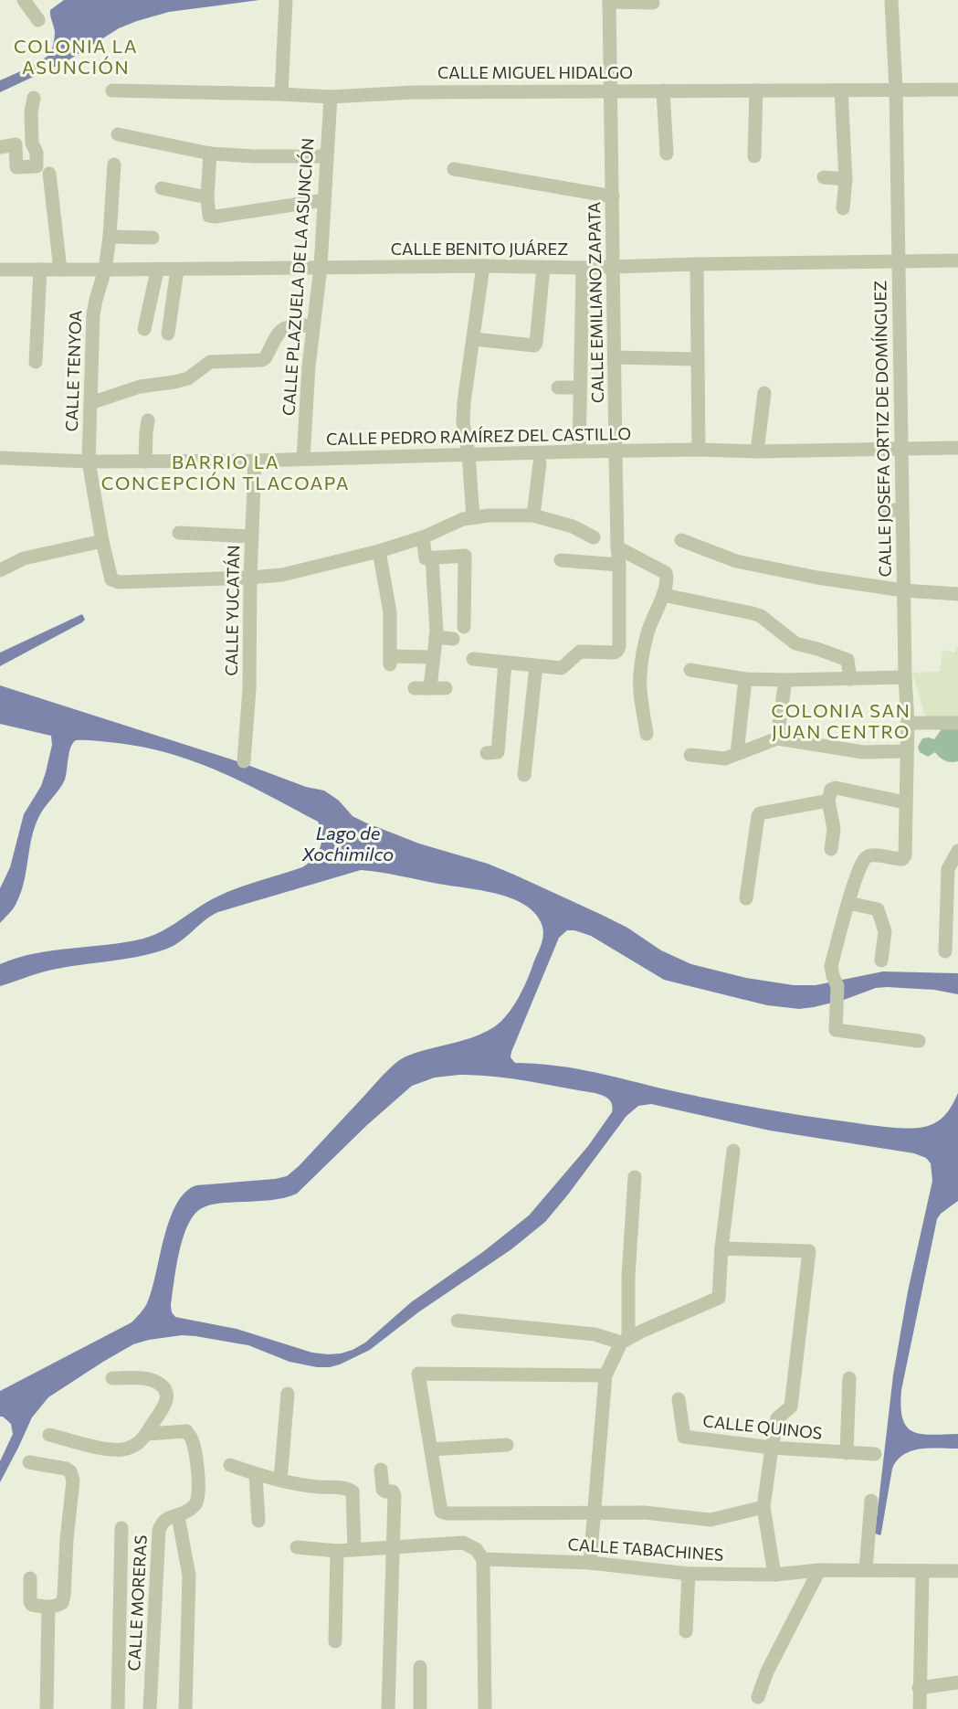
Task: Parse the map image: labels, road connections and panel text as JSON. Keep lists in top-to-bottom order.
{
  "streets": {
    "street": [
      "CALLE MIGUEL HIDALGO",
      "CALLE BENITO JUÁREZ",
      "CALLE PLAZUELA DE LA ASUNCIÓN",
      "CALLE EMILIANO ZAPATA",
      "CALLE TENYOA",
      "CALLE JOSEFA ORTIZ DE DOMÍNGUEZ",
      "CALLE PEDRO RAMÍREZ DEL CASTILLO",
      "CALLE YUCATÁN",
      "CALLE QUINOS",
      "CALLE TABACHINES",
      "CALLE MORERAS"
    ]
  },
  "crossings": [
    ["CALLE MIGUEL HIDALGO", "CALLE PLAZUELA DE LA ASUNCIÓN"],
    ["CALLE MIGUEL HIDALGO", "CALLE EMILIANO ZAPATA"],
    ["CALLE MIGUEL HIDALGO", "CALLE JOSEFA ORTIZ DE DOMÍNGUEZ"],
    ["CALLE BENITO JUÁREZ", "CALLE PLAZUELA DE LA ASUNCIÓN"],
    ["CALLE BENITO JUÁREZ", "CALLE EMILIANO ZAPATA"],
    ["CALLE BENITO JUÁREZ", "CALLE TENYOA"],
    ["CALLE BENITO JUÁREZ", "CALLE JOSEFA ORTIZ DE DOMÍNGUEZ"],
    ["CALLE PLAZUELA DE LA ASUNCIÓN", "CALLE PEDRO RAMÍREZ DEL CASTILLO"],
    ["CALLE EMILIANO ZAPATA", "CALLE PEDRO RAMÍREZ DEL CASTILLO"],
    ["CALLE TENYOA", "CALLE PEDRO RAMÍREZ DEL CASTILLO"],
    ["CALLE TENYOA", "CALLE YUCATÁN"],
    ["CALLE JOSEFA ORTIZ DE DOMÍNGUEZ", "CALLE PEDRO RAMÍREZ DEL CASTILLO"],
    ["CALLE PEDRO RAMÍREZ DEL CASTILLO", "CALLE YUCATÁN"]
  ],
  "districts": ["COLONIA LA ASUNCIÓN", "BARRIO LA CONCEPCIÓN TLACOAPA", "COLONIA SAN JUAN CENTRO"],
  "water": ["Lago de Xochimilco"]
}
